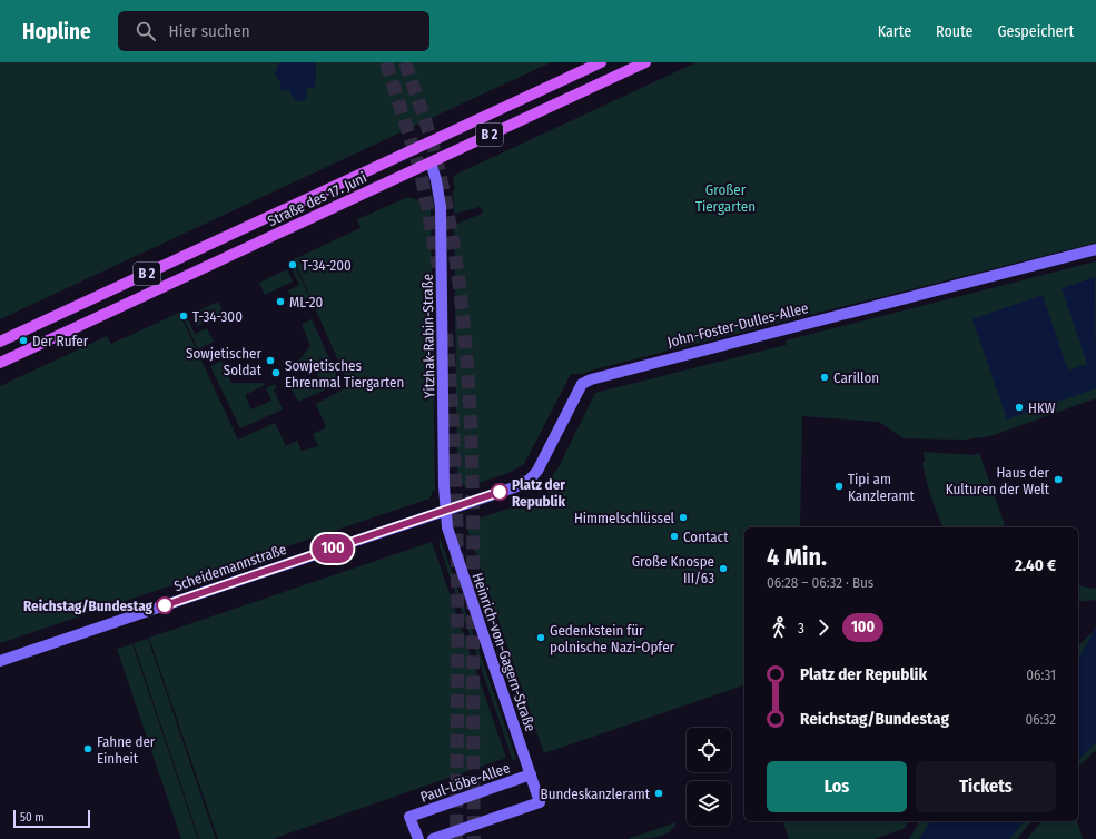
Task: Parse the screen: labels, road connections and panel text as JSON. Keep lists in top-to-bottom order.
{
  "streets": {
    "main road": ["B 2", "Straße des 17. Juni"],
    "street": [
      "John-Foster-Dulles-Allee",
      "Yitzhak-Rabin-Straße",
      "Scheidemannstraße",
      "Heinrich-von-Gagern-Straße",
      "Paul-Löbe-Allee"
    ]
  },
  "crossings": [
    ["Straße des 17. Juni", "Yitzhak-Rabin-Straße"],
    ["John-Foster-Dulles-Allee", "Yitzhak-Rabin-Straße"],
    ["John-Foster-Dulles-Allee", "Scheidemannstraße"],
    ["John-Foster-Dulles-Allee", "Heinrich-von-Gagern-Straße"],
    ["Yitzhak-Rabin-Straße", "Scheidemannstraße"],
    ["Yitzhak-Rabin-Straße", "Heinrich-von-Gagern-Straße"],
    ["Scheidemannstraße", "Heinrich-von-Gagern-Straße"],
    ["Heinrich-von-Gagern-Straße", "Paul-Löbe-Allee"]
  ],
  "parks": ["Großer Tiergarten"],
  "places": [
    "T-34-200",
    "ML-20",
    "T-34-300",
    "Der Rufer",
    "Sowjetischer Soldat",
    "Sowjetisches Ehrenmal Tiergarten",
    "Carillon",
    "HKW",
    "Haus der Kulturen der Welt",
    "Tipi am Kanzleramt",
    "Platz der Republik",
    "Himmelschlüssel",
    "Contact",
    "Große Knospe III/63",
    "Reichstag/Bundestag",
    "Gedenkstein für polnische Nazi-Opfer",
    "Fahne der Einheit",
    "Bundeskanzleramt"
  ],
  "lines": ["bus line 100"],
  "scale_bar": "50 m",
  "page": {
    "header": "Hopline",
    "search": "Hier suchen",
    "nav": ["Karte", "Route", "Gespeichert"],
    "on_map": "100",
    "heading": ["4 Min.", "06:28 – 06:32 · Bus", "2.40 €"],
    "legs": ["3", "100"],
    "list": [
      {
        "name": "Platz der Republik",
        "value": "06:31"
      },
      {
        "name": "Reichstag/Bundestag",
        "value": "06:32"
      }
    ],
    "buttons": ["Los", "Tickets"],
    "scale": "50 m"
  }
}
